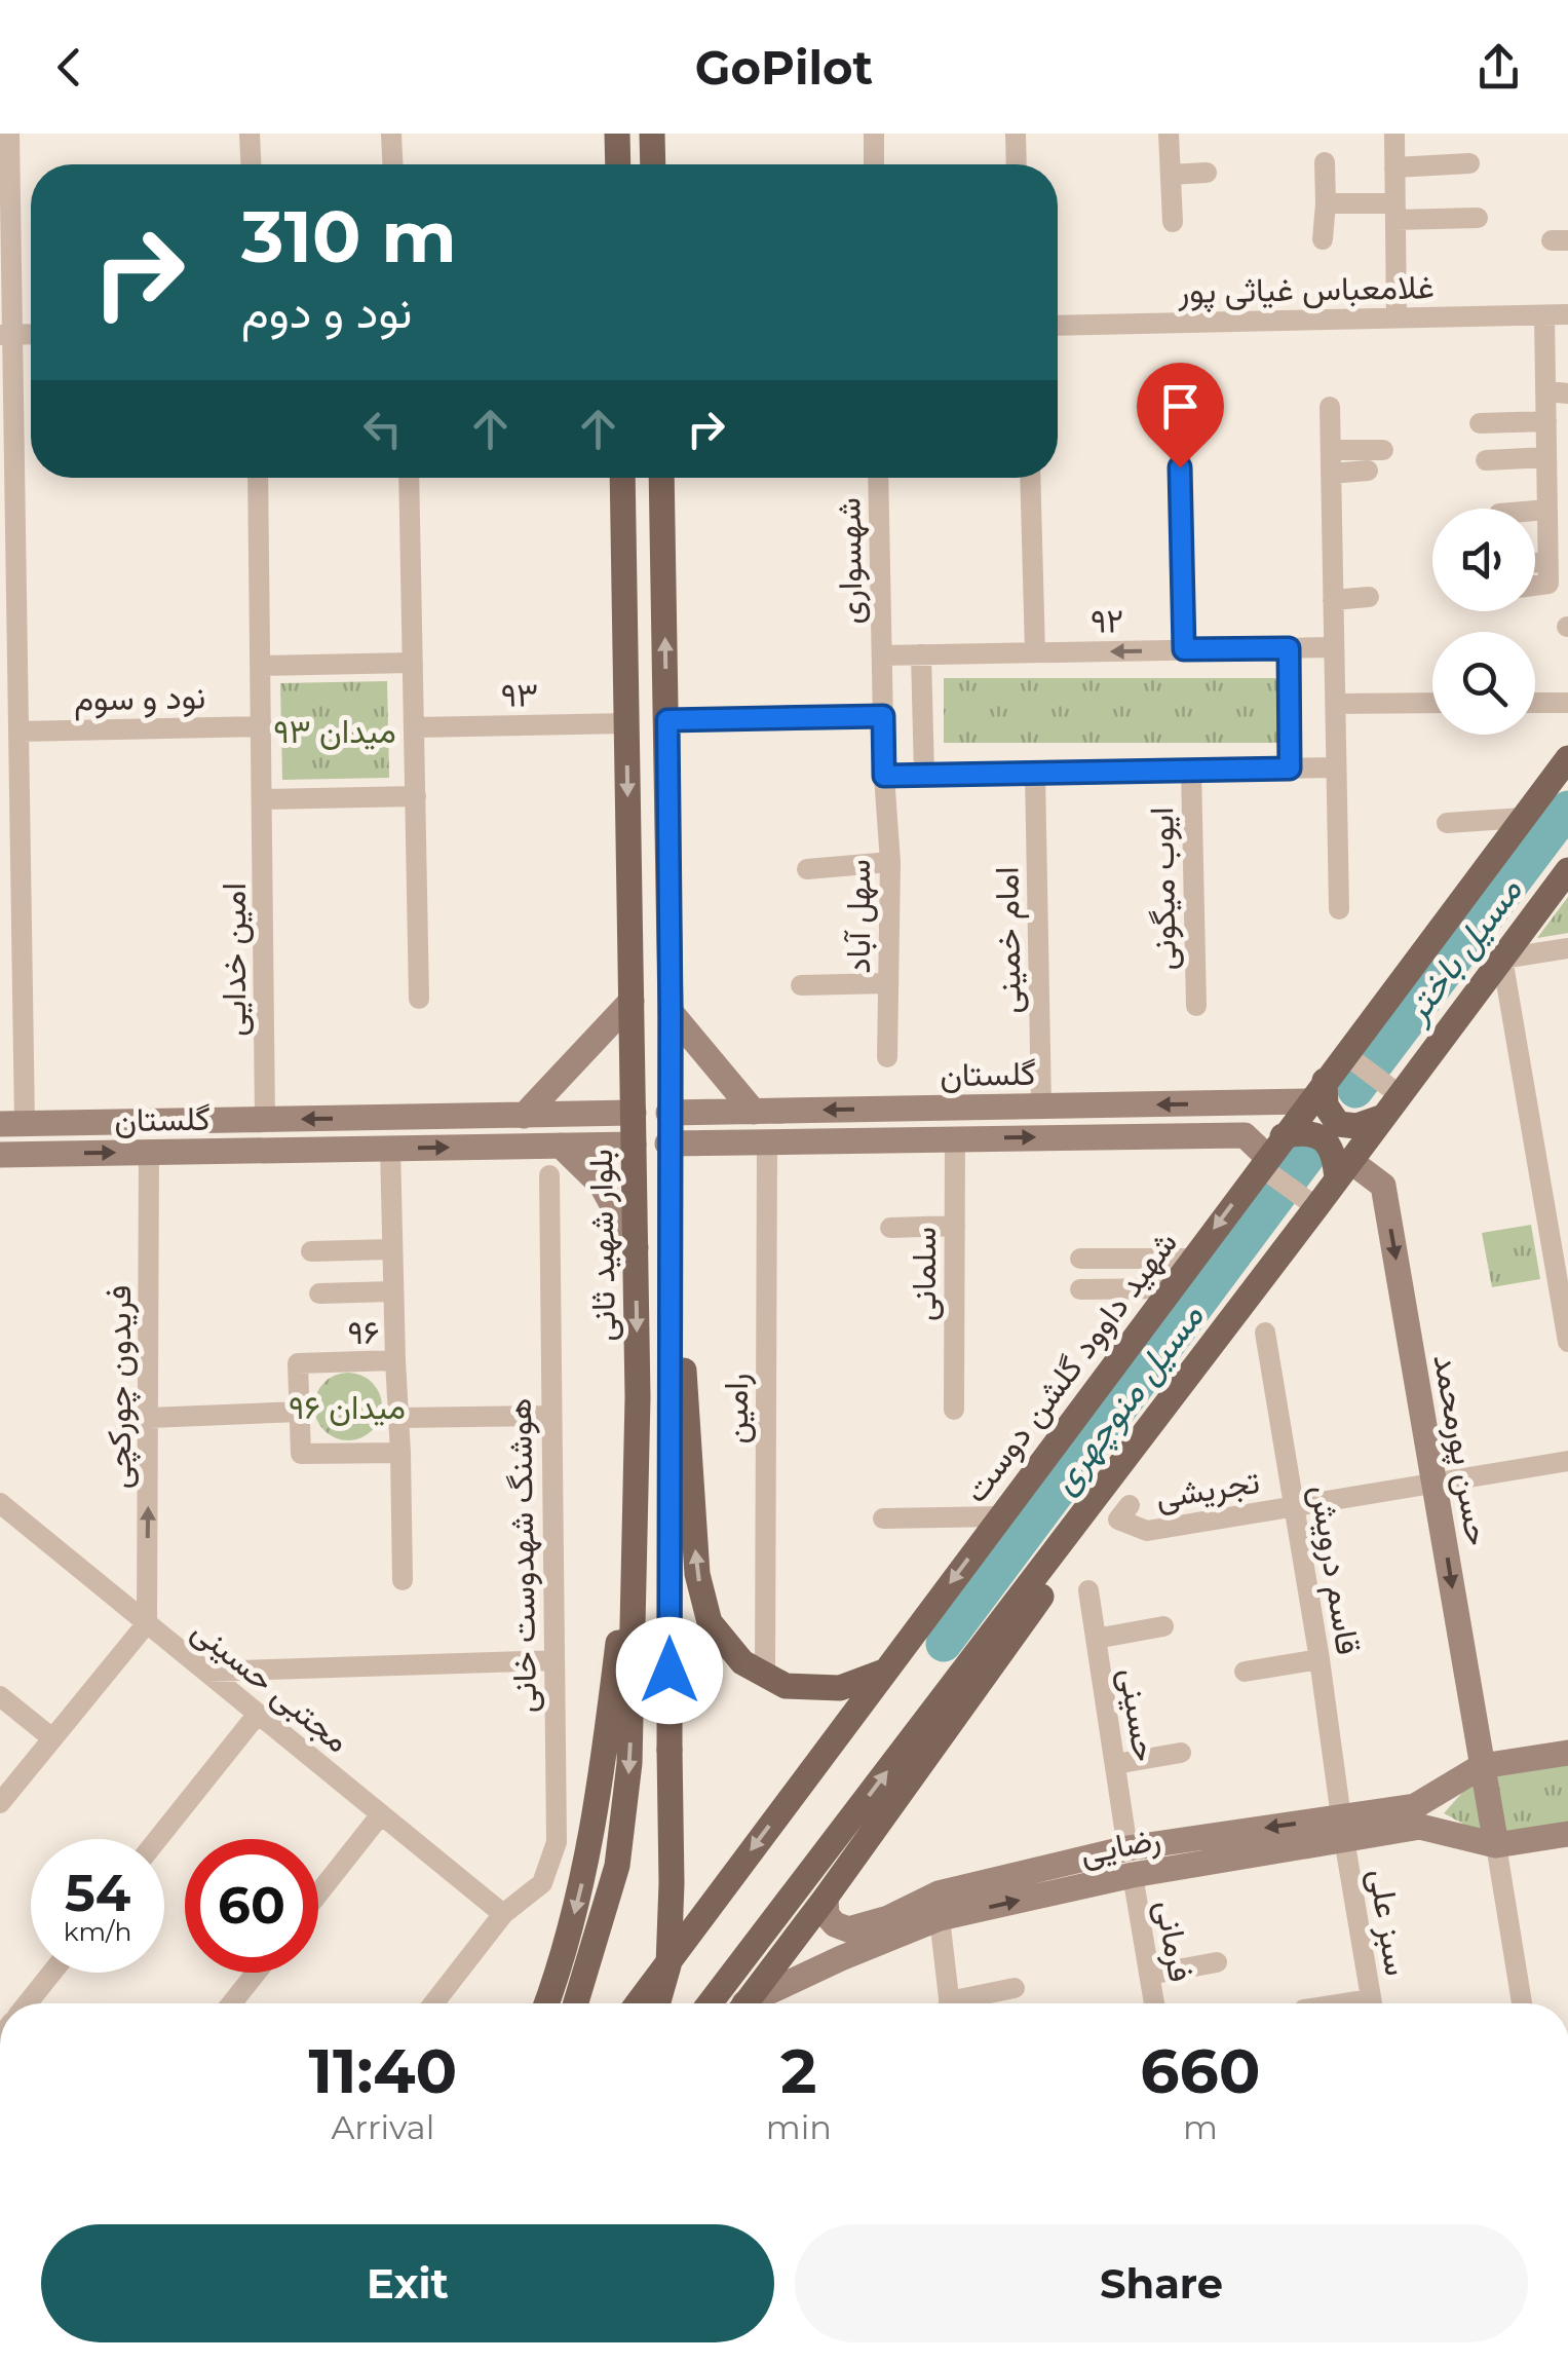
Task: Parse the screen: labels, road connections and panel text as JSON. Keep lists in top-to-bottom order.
{
  "streets": {
    "main road": [
      "گلستان",
      "بلوار شهید ثانی",
      "شهید داوود گلشن دوست",
      "حسن پورمحمد",
      "رضایی"
    ],
    "street": [
      "غلامعباس غیاثی پور",
      "شهسواری",
      "۹۲",
      "۹۳",
      "نود و سوم",
      "ایوب میگونی",
      "سهل آباد",
      "امام خمینی",
      "امین خدایی",
      "سلمانی",
      "۹۶",
      "فریدون چورکچی",
      "رامین",
      "تجریشی",
      "هوشنگ شهدوست خانی",
      "قاسم درویش",
      "مجتبی حسینی",
      "حسینی",
      "سبز علی",
      "فرمانی"
    ]
  },
  "crossings": [
    ["شهسواری", "۹۲"],
    ["شهسواری", "سهل آباد"],
    ["۹۳", "بلوار شهید ثانی"],
    ["نود و سوم", "امین خدایی"],
    ["امام خمینی", "گلستان"],
    ["امین خدایی", "گلستان"],
    ["گلستان", "بلوار شهید ثانی"],
    ["گلستان", "سلمانی"],
    ["گلستان", "شهید داوود گلشن دوست"],
    ["گلستان", "فریدون چورکچی"],
    ["گلستان", "رامین"],
    ["فریدون چورکچی", "مجتبی حسینی"],
    ["حسن پورمحمد", "تجریشی"],
    ["تجریشی", "قاسم درویش"],
    ["هوشنگ شهدوست خانی", "مجتبی حسینی"],
    ["قاسم درویش", "رضایی"],
    ["قاسم درویش", "سبز علی"],
    ["حسینی", "رضایی"],
    ["حسینی", "فرمانی"],
    ["رضایی", "سبز علی"],
    ["رضایی", "فرمانی"]
  ],
  "one_way": ["فریدون چورکچی", "حسن پورمحمد"],
  "water": ["مسیل باختر", "مسیل منوچهری"],
  "parks": ["میدان ۹۳", "میدان ۹۶"],
  "page": {
    "header": "GoPilot",
    "turn": ["310 m", "نود و دوم"],
    "speed": "54 km/h",
    "limit": "60",
    "eta": [
      "11:40",
      "Arrival",
      "2",
      "min",
      "660",
      "m"
    ],
    "buttons": ["Exit", "Share"]
  }
}
